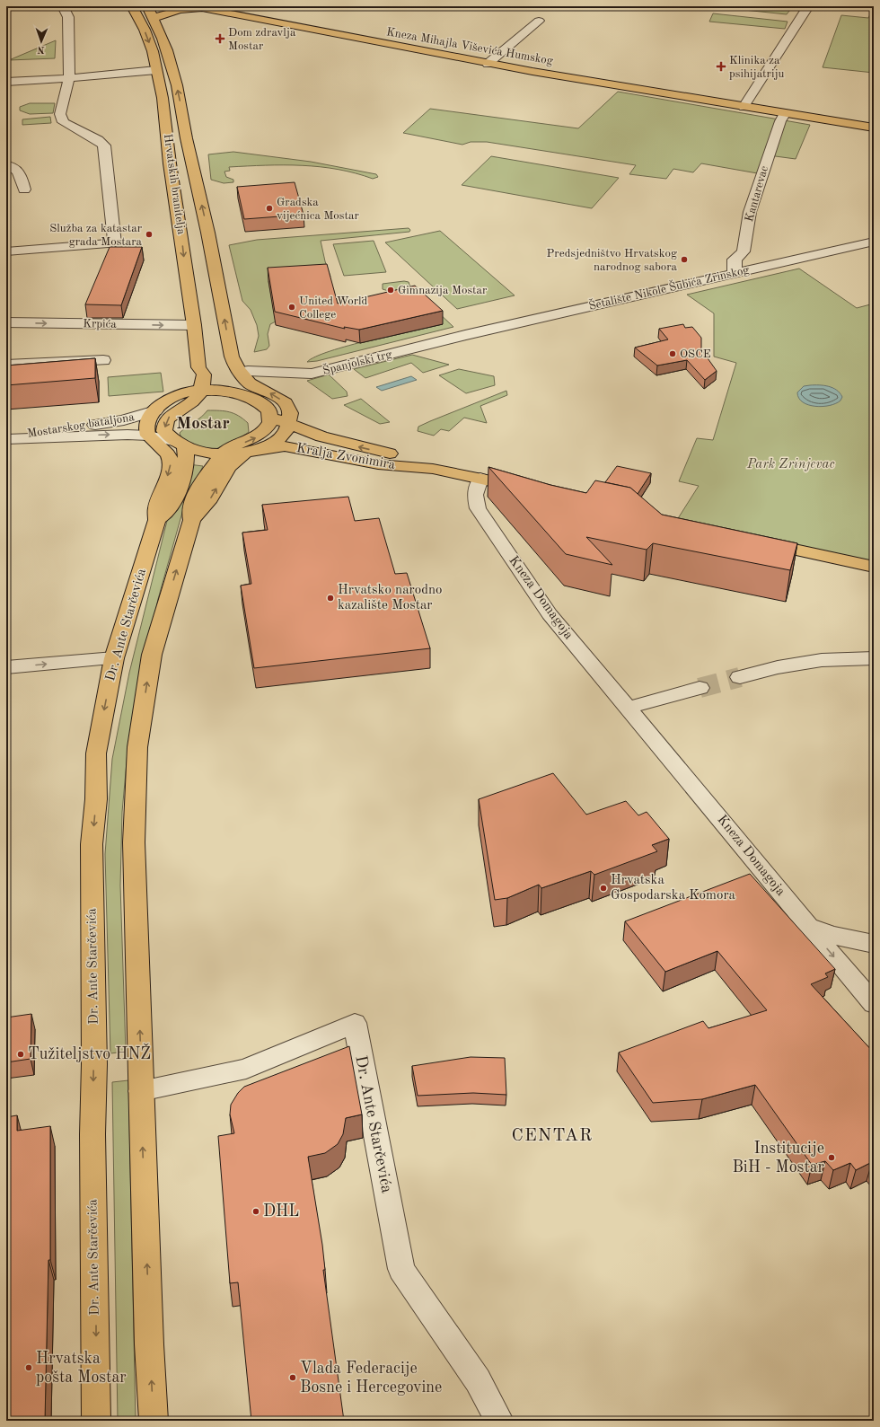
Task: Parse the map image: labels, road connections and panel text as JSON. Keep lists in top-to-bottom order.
{
  "streets": {
    "main road": [
      "Kneza Mihajla Viševića Humskog",
      "Hrvatskih branitelja",
      "Kralja Zvonimira",
      "Dr. Ante Starčevića"
    ],
    "street": [
      "Kantarevac",
      "Šetalište Nikole Šubića Zrinskog",
      "Krpića",
      "Španjolski trg",
      "Mostarskog bataljona",
      "Kneza Domagoja"
    ]
  },
  "crossings": [
    ["Kneza Mihajla Viševića Humskog", "Kantarevac"],
    ["Hrvatskih branitelja", "Krpića"],
    ["Kantarevac", "Šetalište Nikole Šubića Zrinskog"],
    ["Šetalište Nikole Šubića Zrinskog", "Španjolski trg"],
    ["Mostarskog bataljona", "Kralja Zvonimira"],
    ["Mostarskog bataljona", "Dr. Ante Starčevića"],
    ["Kralja Zvonimira", "Kneza Domagoja"],
    ["Kralja Zvonimira", "Dr. Ante Starčevića"]
  ],
  "districts": ["Mostar", "CENTAR"],
  "parks": ["Park Zrinjevac"],
  "places": {
    "health": ["Dom zdravlja Mostar", "Klinika za psihijatriju"],
    "other": [
      "Gradska vijećnica Mostar",
      "Služba za katastar grada Mostara",
      "Predsjedništvo Hrvatskog narodnog sabora",
      "Gimnazija Mostar",
      "United World College",
      "OSCE",
      "Hrvatsko narodno kazalište Mostar",
      "Hrvatska Gospodarska Komora",
      "Tužiteljstvo HNŽ",
      "Institucije BiH - Mostar",
      "DHL",
      "Hrvatska pošta Mostar",
      "Vlada Federacije Bosne i Hercegovine"
    ]
  },
  "north": "bottom"
}
